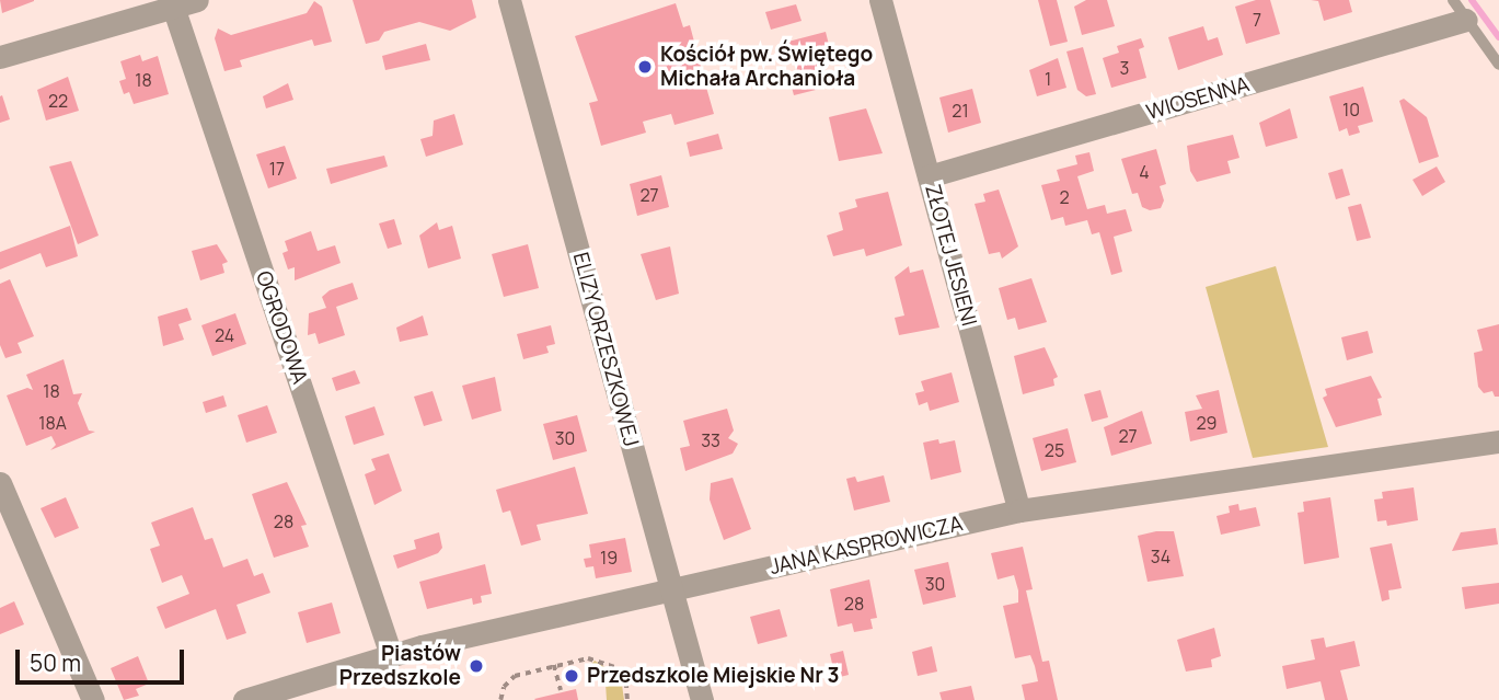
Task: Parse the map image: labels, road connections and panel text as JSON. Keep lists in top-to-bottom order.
{
  "streets": {
    "street": [
      "WIOSENNA",
      "ZŁOTEJ JESIENI",
      "OGRODOWA",
      "ELIZY ORZESZKOWEJ",
      "JANA KASPROWICZA"
    ]
  },
  "crossings": [
    ["WIOSENNA", "ZŁOTEJ JESIENI"],
    ["ZŁOTEJ JESIENI", "JANA KASPROWICZA"],
    ["OGRODOWA", "JANA KASPROWICZA"],
    ["ELIZY ORZESZKOWEJ", "JANA KASPROWICZA"]
  ],
  "places": ["Kościół pw. Świętego Michała Archanioła", "Piastów Przedszkole", "Przedszkole Miejskie Nr 3"],
  "house_numbers": [
    "7",
    "3",
    "1",
    "18",
    "22",
    "10",
    "21",
    "17",
    "4",
    "27",
    "2",
    "24",
    "18",
    "18A",
    "29",
    "27",
    "30",
    "33",
    "25",
    "28",
    "34",
    "19",
    "30",
    "28"
  ],
  "scale_bar": "50 m"
}
